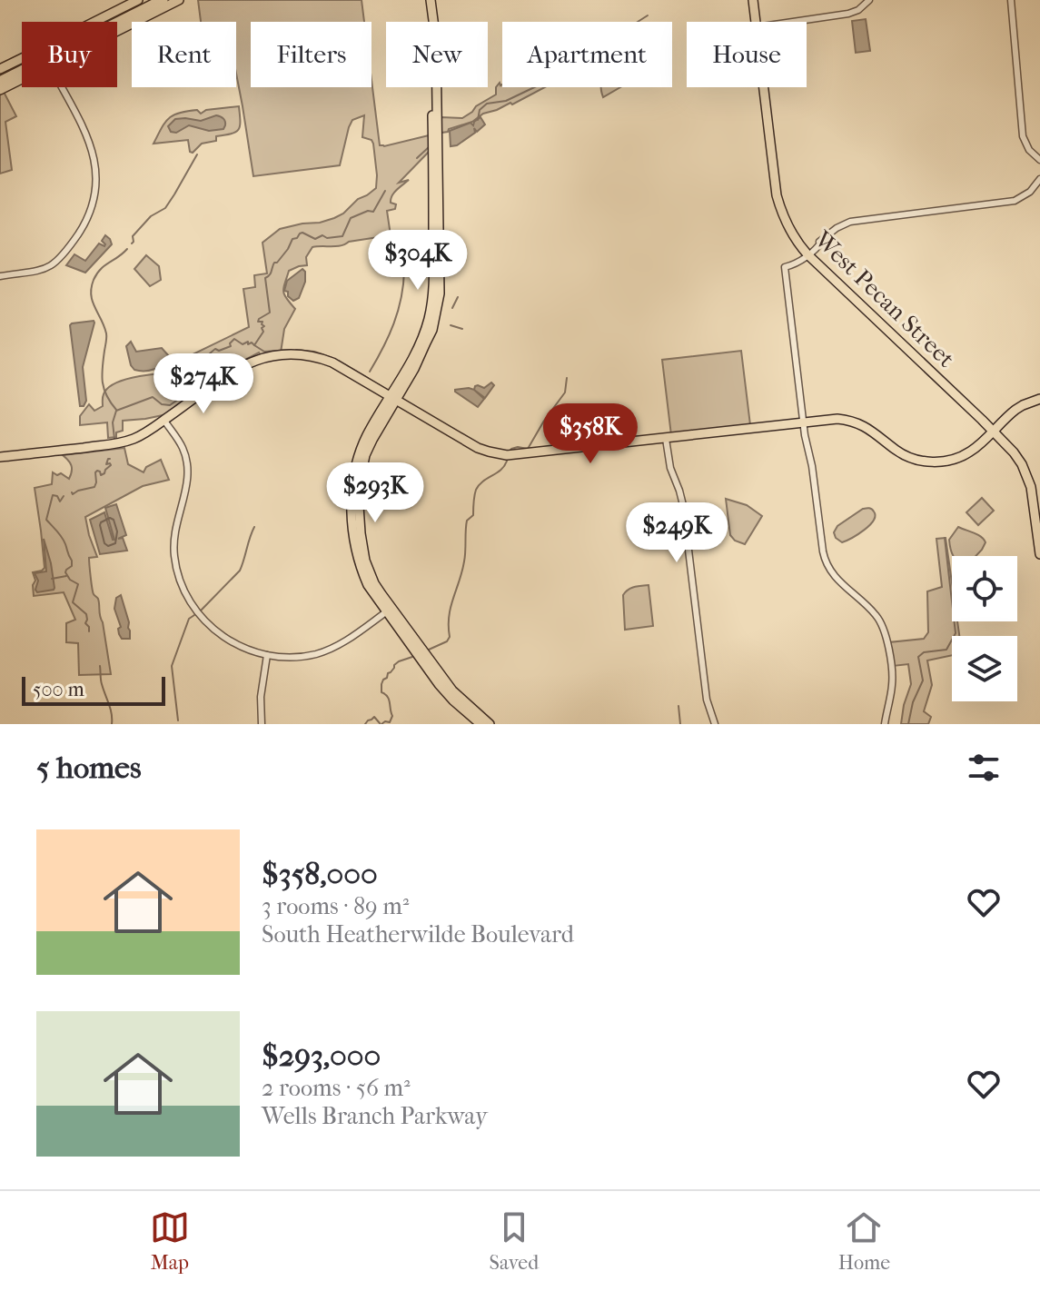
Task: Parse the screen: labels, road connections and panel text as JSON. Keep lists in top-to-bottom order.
{
  "streets": {
    "main road": ["West Pecan Street"]
  },
  "scale_bar": "500 m",
  "page": {
    "chip": [
      "Buy",
      "Rent",
      "Filters",
      "New",
      "Apartment",
      "House"
    ],
    "price": [
      "$304K",
      "$274K",
      "$358K",
      "$293K",
      "$249K"
    ],
    "scale": "500 m",
    "heading": "5 homes",
    "list": [
      {
        "name": "$358,000",
        "note": "3 rooms · 89 m² · South Heatherwilde Boulevard"
      },
      {
        "name": "$293,000",
        "note": "2 rooms · 56 m² · Wells Branch Parkway"
      }
    ],
    "tabs": ["Map", "Saved", "Home"]
  }
}
